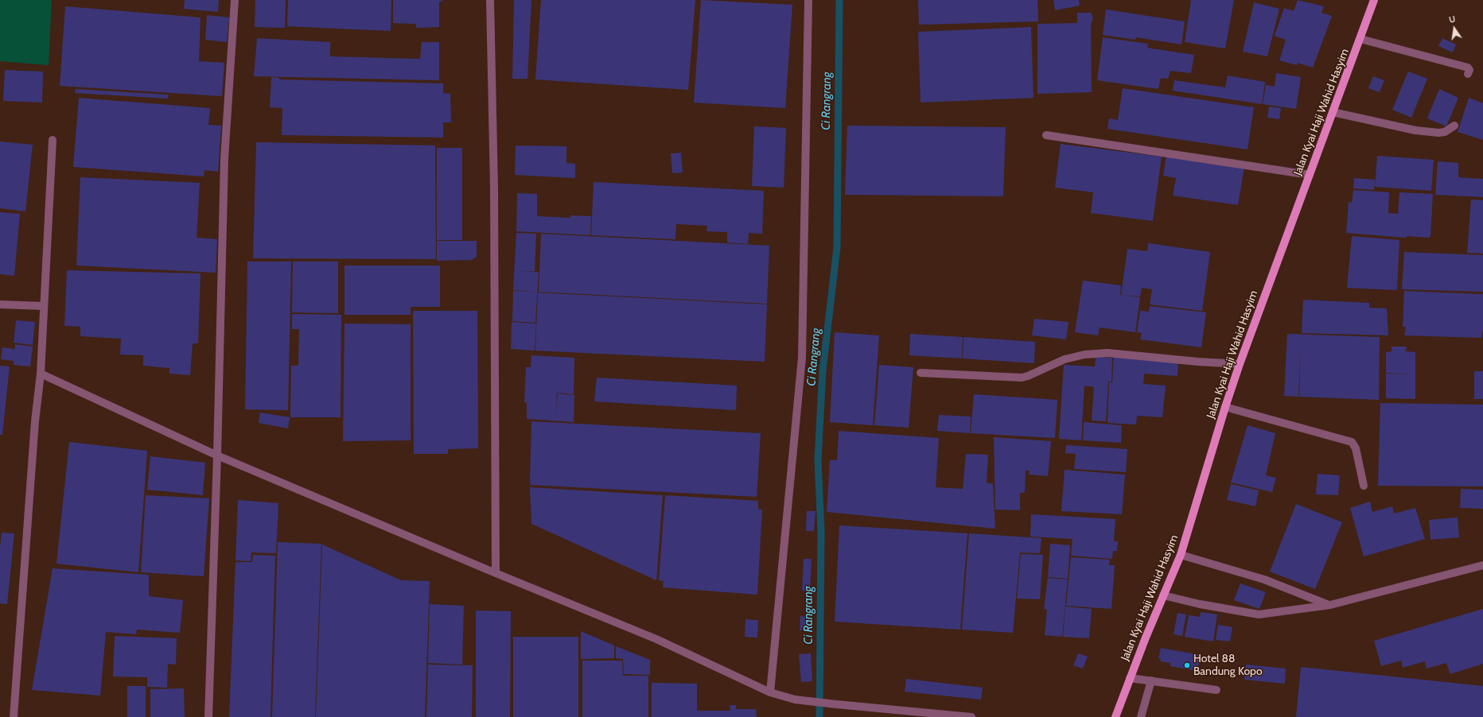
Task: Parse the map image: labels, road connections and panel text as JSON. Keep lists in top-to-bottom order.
{
  "streets": {
    "main road": ["Jalan Kyai Haji Wahid Hasyim"]
  },
  "water": ["Ci Rangrang"],
  "places": ["Hotel 88 Bandung Kopo"],
  "north": "top"
}
